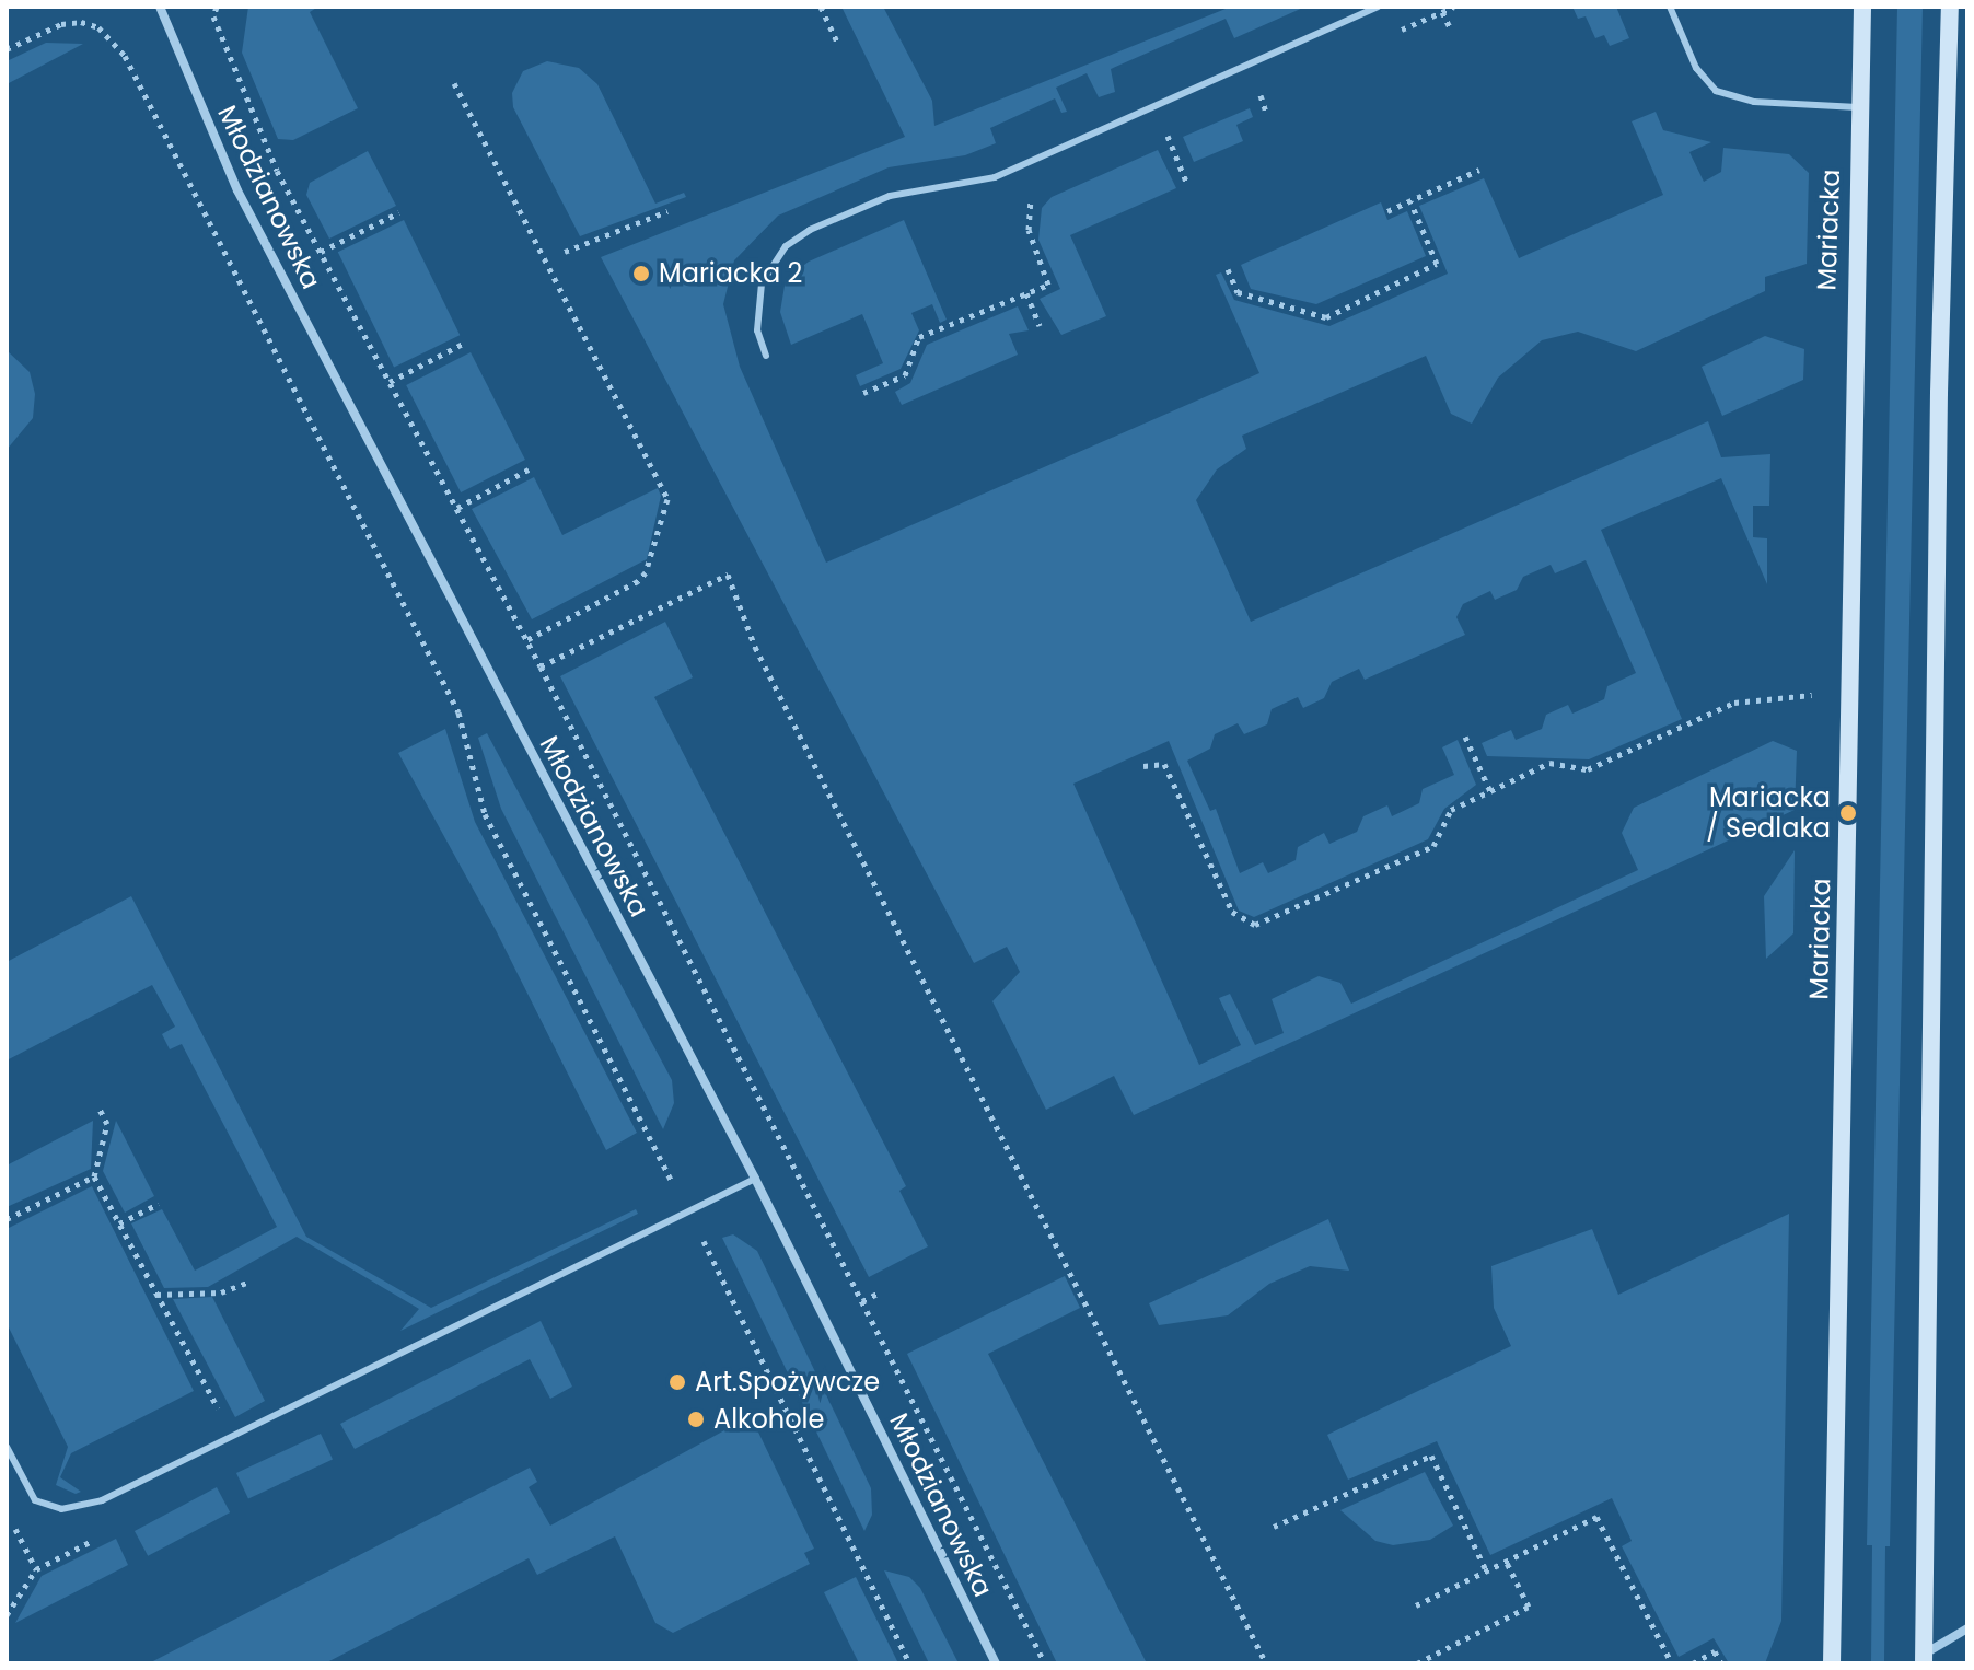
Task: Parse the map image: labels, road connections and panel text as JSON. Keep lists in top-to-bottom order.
{
  "streets": {
    "main road": ["Mariacka"],
    "street": ["Młodzianowska"]
  },
  "places": [
    "Mariacka 2",
    "Mariacka / Sedlaka",
    "Art.Spożywcze",
    "Alkohole"
  ]
}
